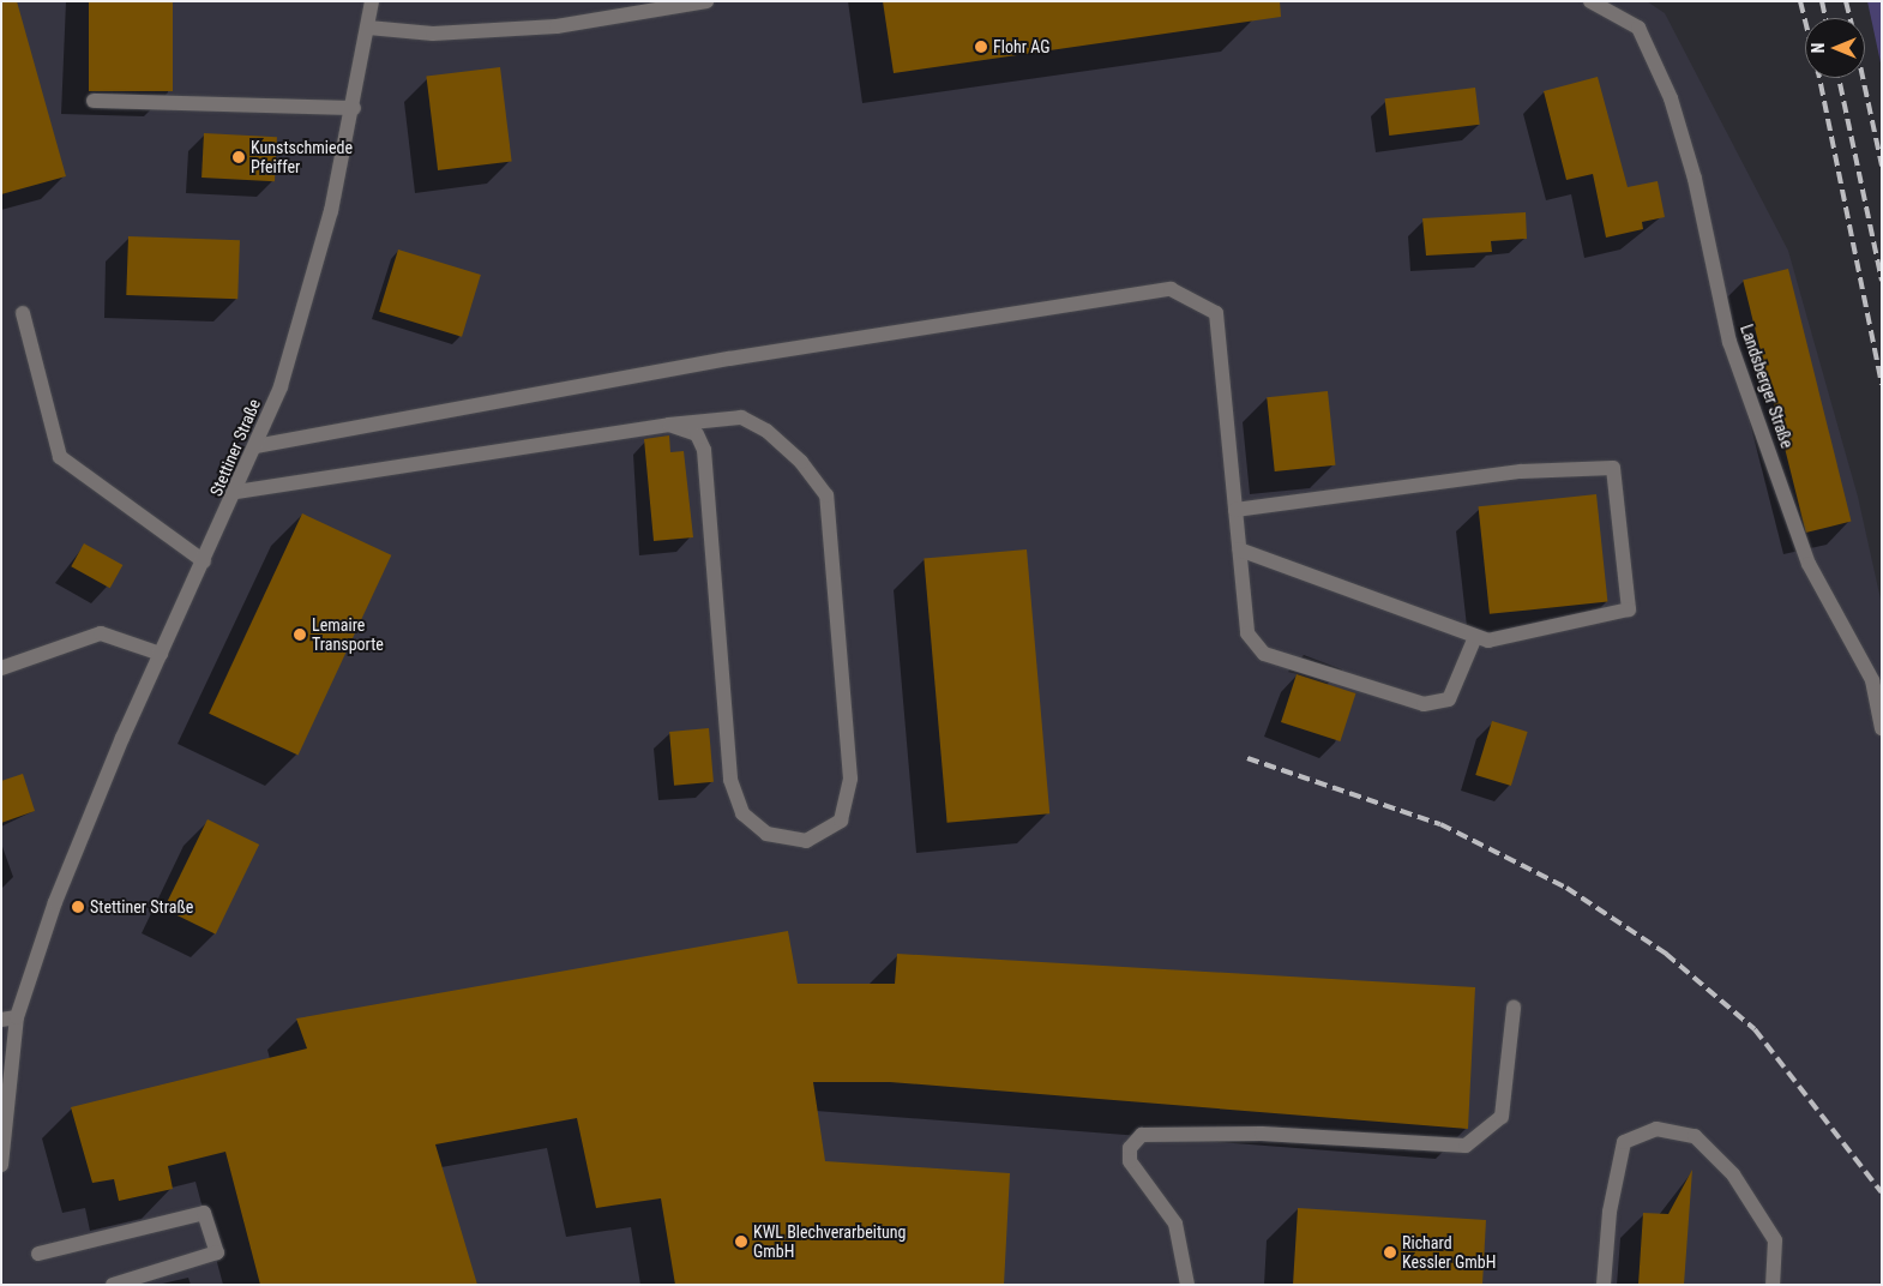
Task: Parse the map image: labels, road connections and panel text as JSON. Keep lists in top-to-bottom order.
{
  "streets": {
    "street": ["Landsberger Straße", "Stettiner Straße"]
  },
  "places": [
    "Flohr AG",
    "Kunstschmiede Pfeiffer",
    "Lemaire Transporte",
    "Stettiner Straße",
    "KWL Blechverarbeitung GmbH",
    "Richard Kessler GmbH"
  ],
  "north": "left"
}
